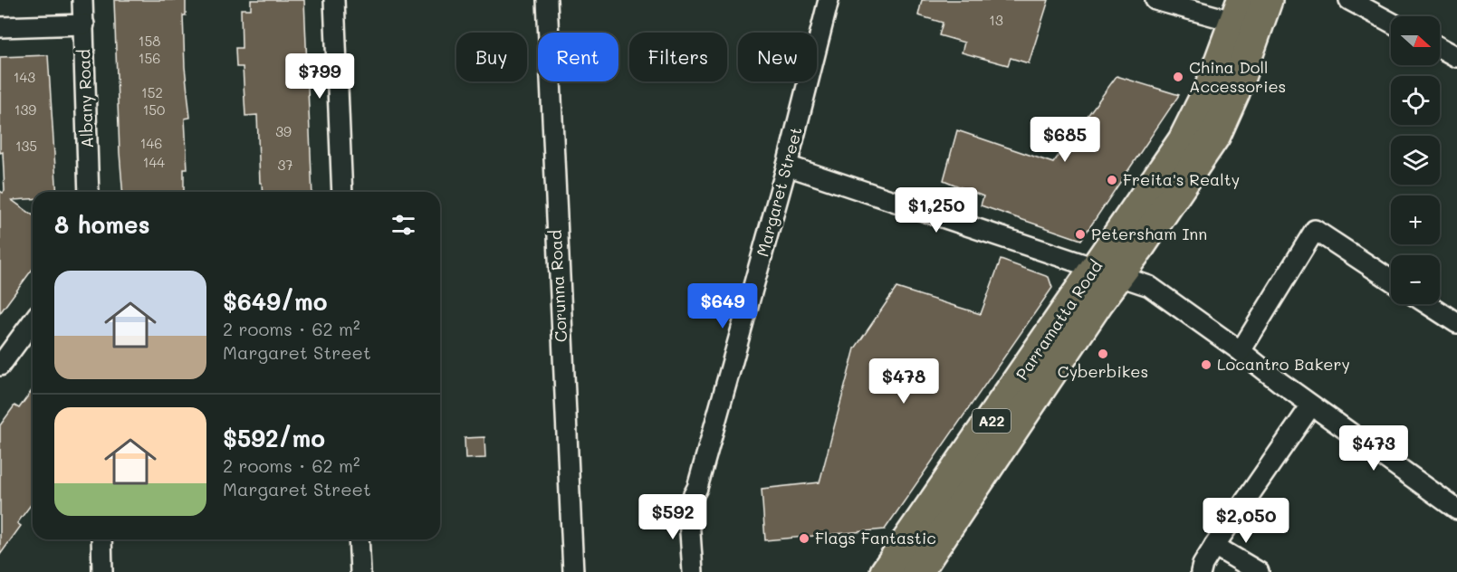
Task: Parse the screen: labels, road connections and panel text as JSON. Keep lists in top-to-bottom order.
{
  "streets": {
    "highway": ["Parramatta Road", "A22"],
    "street": ["Albany Road", "Margaret Street", "Corunna Road"]
  },
  "places": [
    "China Doll Accessories",
    "Freita's Realty",
    "Petersham Inn",
    "Cyberbikes",
    "Locantro Bakery",
    "Flags Fantastic"
  ],
  "house_numbers": [
    "13",
    "158",
    "156",
    "143",
    "152",
    "139",
    "150",
    "39",
    "146",
    "135",
    "144",
    "37"
  ],
  "north": "right",
  "page": {
    "map_buttons": ["+", "−"],
    "chip": [
      "Buy",
      "Rent",
      "Filters",
      "New"
    ],
    "price": [
      "$799",
      "$685",
      "$1,250",
      "$649",
      "$478",
      "$473",
      "$592",
      "$2,050"
    ],
    "heading": "8 homes",
    "list": [
      {
        "name": "$649/mo",
        "note": "2 rooms · 62 m² · Margaret Street"
      },
      {
        "name": "$592/mo",
        "note": "2 rooms · 62 m² · Margaret Street"
      }
    ]
  }
}
